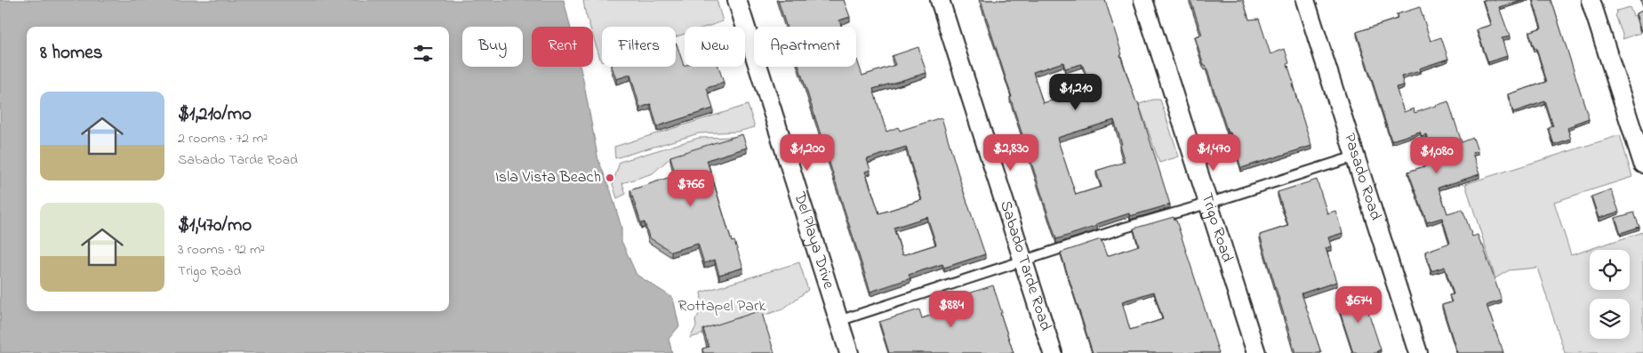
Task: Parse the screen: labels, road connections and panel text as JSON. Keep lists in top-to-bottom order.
{
  "streets": {
    "street": [
      "Pasado Road",
      "Trigo Road",
      "Del Playa Drive",
      "Sabado Tarde Road"
    ]
  },
  "parks": ["Rottapel Park"],
  "places": ["Isla Vista Beach"],
  "page": {
    "chip": [
      "Buy",
      "Rent",
      "Filters",
      "New",
      "Apartment"
    ],
    "heading": "8 homes",
    "price": [
      "$1,210",
      "$1,200",
      "$2,830",
      "$1,470",
      "$1,080",
      "$766",
      "$674",
      "$884"
    ],
    "list": [
      {
        "name": "$1,210/mo",
        "note": "2 rooms · 72 m² · Sabado Tarde Road"
      },
      {
        "name": "$1,470/mo",
        "note": "3 rooms · 92 m² · Trigo Road"
      }
    ]
  }
}
